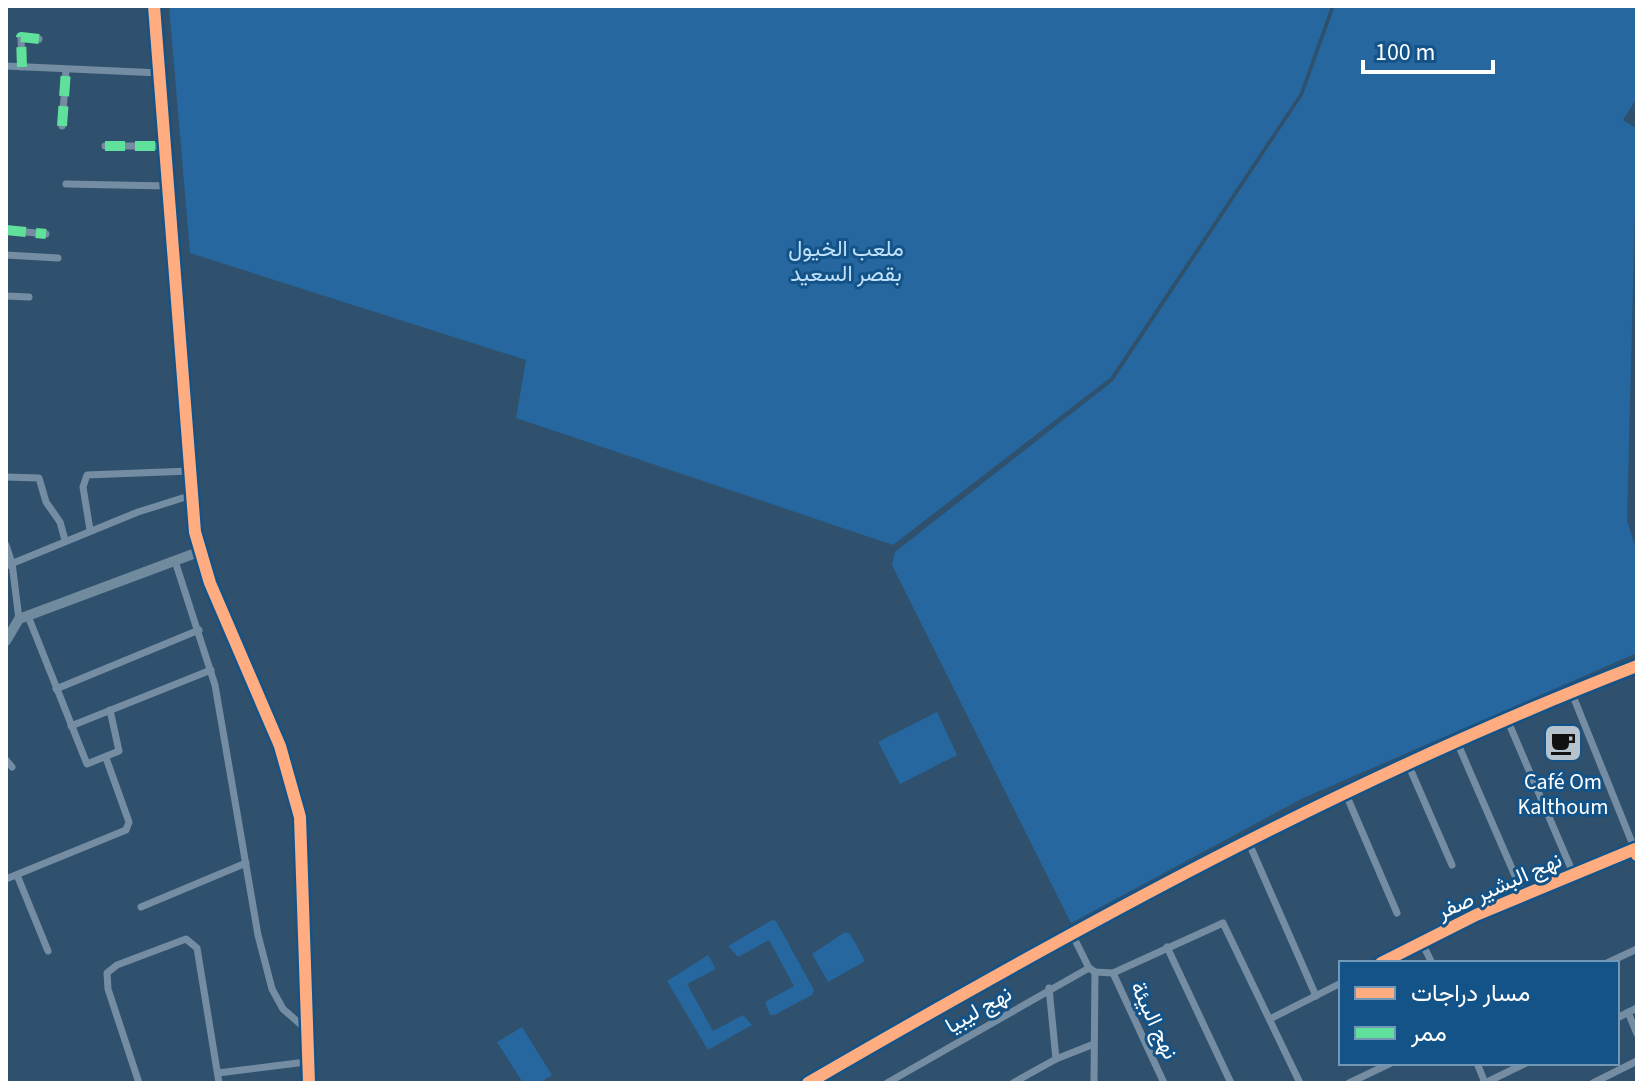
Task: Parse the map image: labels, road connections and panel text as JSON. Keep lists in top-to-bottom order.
{
  "streets": {
    "street": ["نهج البشير صفر", "نهج ليبيا", "نهج البيئة"]
  },
  "parks": ["ملعب الخيول بقصر السعيد"],
  "places": {
    "cafe": ["Café Om Kalthoum"]
  },
  "legend": ["مسار دراجات", "ممر"],
  "scale_bar": "100 m"
}
